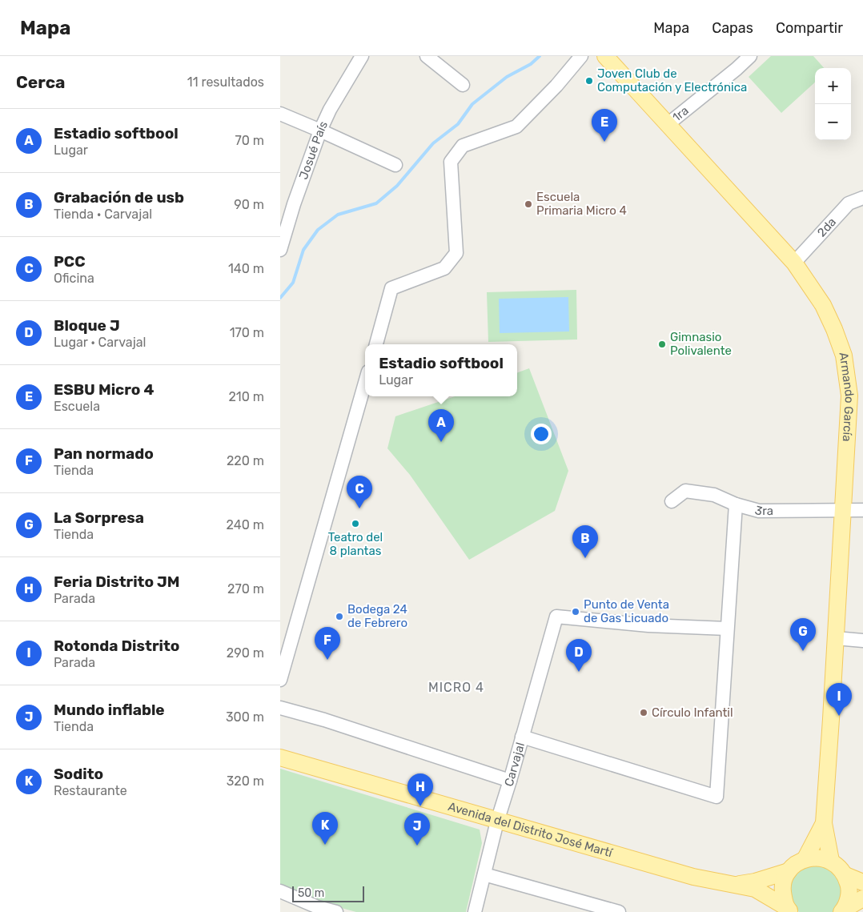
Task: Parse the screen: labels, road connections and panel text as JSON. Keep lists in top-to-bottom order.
{
  "streets": {
    "main road": ["Armando García", "Avenida del Distrito José Martí"],
    "street": [
      "1ra",
      "Josué País",
      "2da",
      "3ra",
      "Carvajal"
    ]
  },
  "crossings": [
    ["1ra", "Armando García"],
    ["2da", "Armando García"],
    ["Armando García", "3ra"],
    ["Carvajal", "Avenida del Distrito José Martí"]
  ],
  "districts": ["MICRO 4"],
  "places": [
    "Joven Club de Computación y Electrónica",
    "Escuela Primaria Micro 4",
    "Gimnasio Polivalente",
    "Teatro del 8 plantas",
    "Punto de Venta de Gas Licuado",
    "Bodega 24 de Febrero",
    "Círculo Infantil"
  ],
  "scale_bar": "50 m",
  "page": {
    "header": "Mapa",
    "nav": ["Mapa", "Capas", "Compartir"],
    "heading": ["Cerca", "11 resultados"],
    "map_buttons": ["+", "−"],
    "list": [
      {
        "mark": "A",
        "name": "Estadio softbool",
        "note": "Lugar",
        "value": "70 m"
      },
      {
        "mark": "B",
        "name": "Grabación de usb",
        "note": "Tienda · Carvajal",
        "value": "90 m"
      },
      {
        "mark": "C",
        "name": "PCC",
        "note": "Oficina",
        "value": "140 m"
      },
      {
        "mark": "D",
        "name": "Bloque J",
        "note": "Lugar · Carvajal",
        "value": "170 m"
      },
      {
        "mark": "E",
        "name": "ESBU Micro 4",
        "note": "Escuela",
        "value": "210 m"
      },
      {
        "mark": "F",
        "name": "Pan normado",
        "note": "Tienda",
        "value": "220 m"
      },
      {
        "mark": "G",
        "name": "La Sorpresa",
        "note": "Tienda",
        "value": "240 m"
      },
      {
        "mark": "H",
        "name": "Feria Distrito JM",
        "note": "Parada",
        "value": "270 m"
      },
      {
        "mark": "I",
        "name": "Rotonda Distrito",
        "note": "Parada",
        "value": "290 m"
      },
      {
        "mark": "J",
        "name": "Mundo inflable",
        "note": "Tienda",
        "value": "300 m"
      },
      {
        "mark": "K",
        "name": "Sodito",
        "note": "Restaurante",
        "value": "320 m"
      }
    ],
    "pins": [
      "E",
      "A",
      "C",
      "B",
      "G",
      "F",
      "D",
      "I",
      "H",
      "K",
      "J"
    ],
    "popup": ["Estadio softbool", "Lugar"],
    "scale": "50 m"
  }
}
